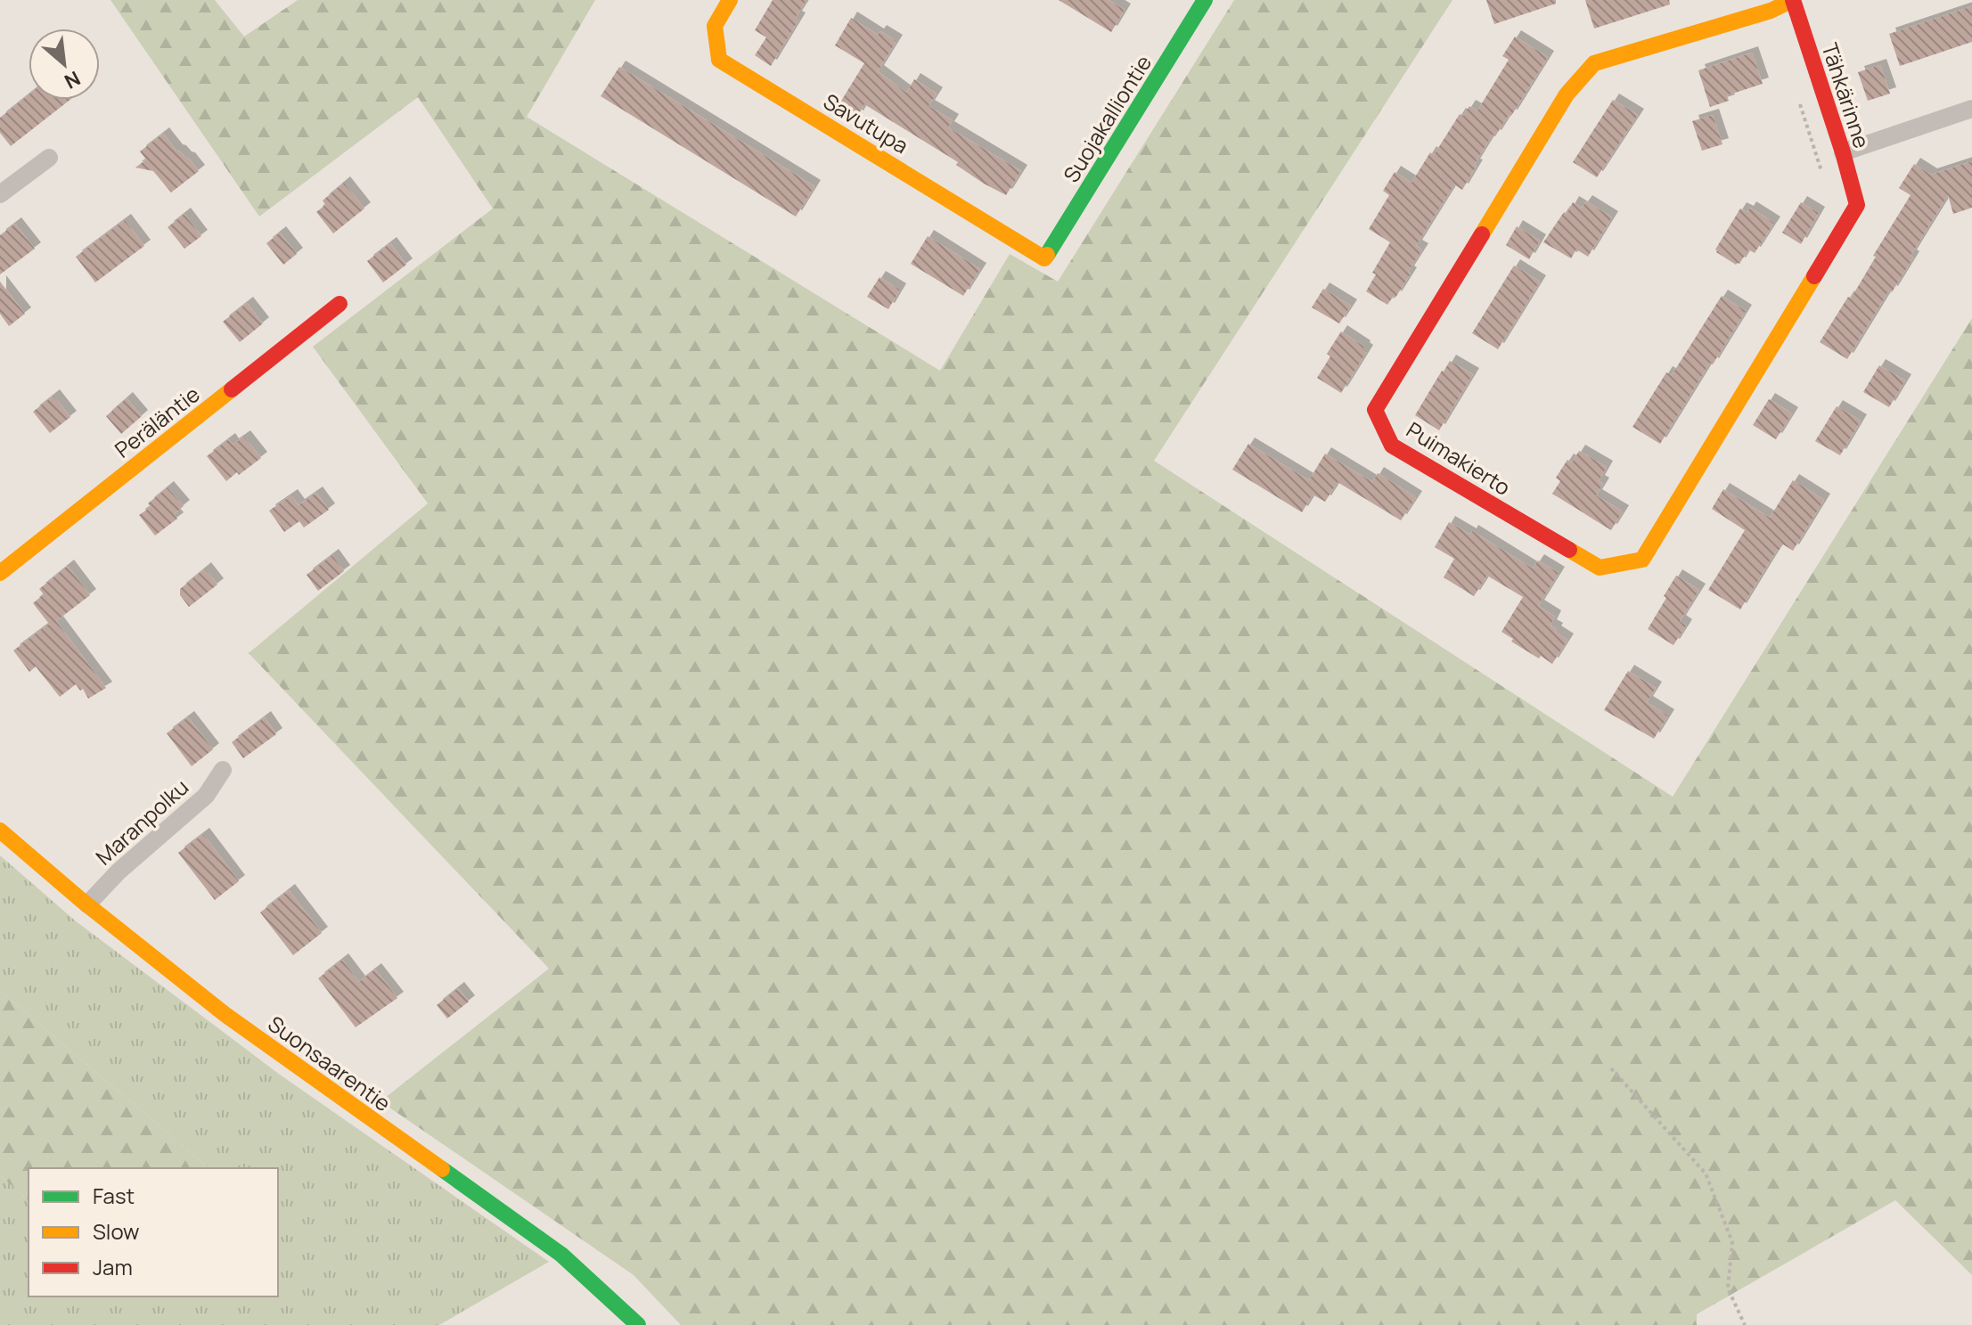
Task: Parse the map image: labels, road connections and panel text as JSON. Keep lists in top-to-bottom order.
{
  "streets": {
    "street": [
      "Tähkärinne",
      "Suojakalliontie",
      "Savutupa",
      "Peräläntie",
      "Puimakierto",
      "Maranpolku",
      "Suonsaarentie"
    ]
  },
  "crossings": [
    ["Tähkärinne", "Puimakierto"],
    ["Suojakalliontie", "Savutupa"],
    ["Maranpolku", "Suonsaarentie"]
  ],
  "legend": ["Fast", "Slow", "Jam"],
  "north": "bottom right"
}
